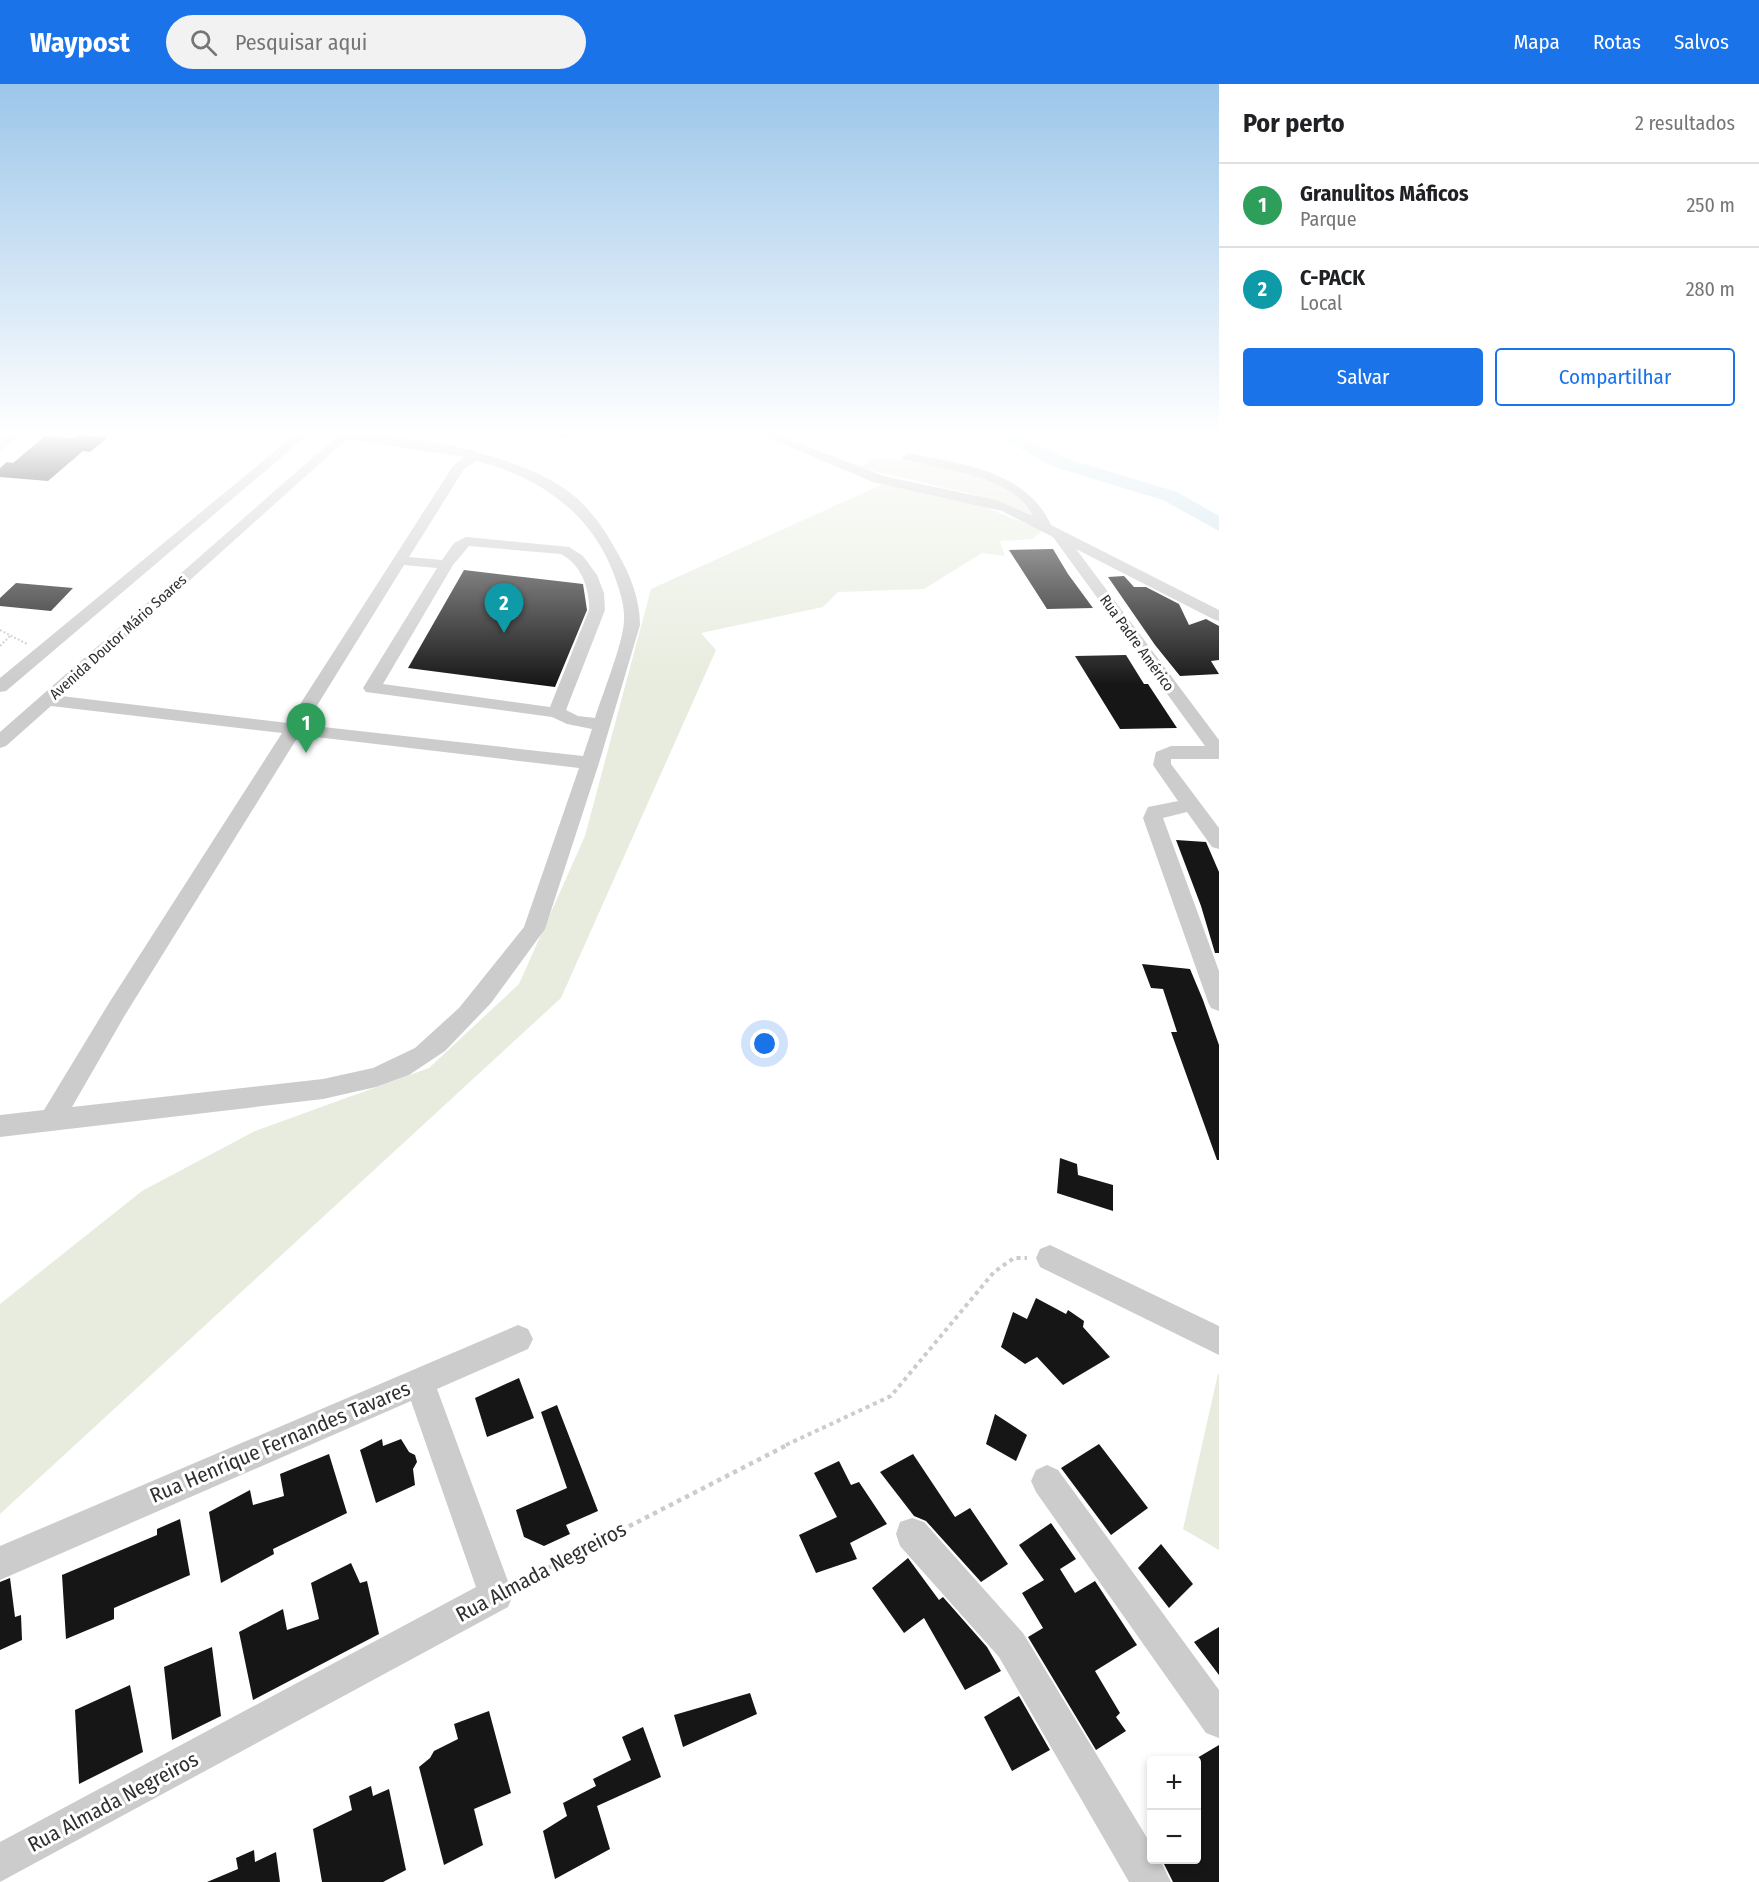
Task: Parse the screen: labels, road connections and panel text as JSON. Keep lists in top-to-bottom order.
{
  "streets": {
    "street": [
      "Avenida Doutor Mário Soares",
      "Rua Padre Américo",
      "Rua Henrique Fernandes Tavares",
      "Rua Almada Negreiros"
    ]
  },
  "crossings": [
    ["Rua Henrique Fernandes Tavares", "Rua Almada Negreiros"]
  ],
  "page": {
    "header": "Waypost",
    "search": "Pesquisar aqui",
    "nav": ["Mapa", "Rotas", "Salvos"],
    "heading": ["Por perto", "2 resultados"],
    "list": [
      {
        "mark": "1",
        "name": "Granulitos Máficos",
        "note": "Parque",
        "value": "250 m"
      },
      {
        "mark": "2",
        "name": "C-PACK",
        "note": "Local",
        "value": "280 m"
      }
    ],
    "buttons": ["Salvar", "Compartilhar"],
    "pins": ["2", "1"],
    "map_buttons": ["+", "−"]
  }
}
